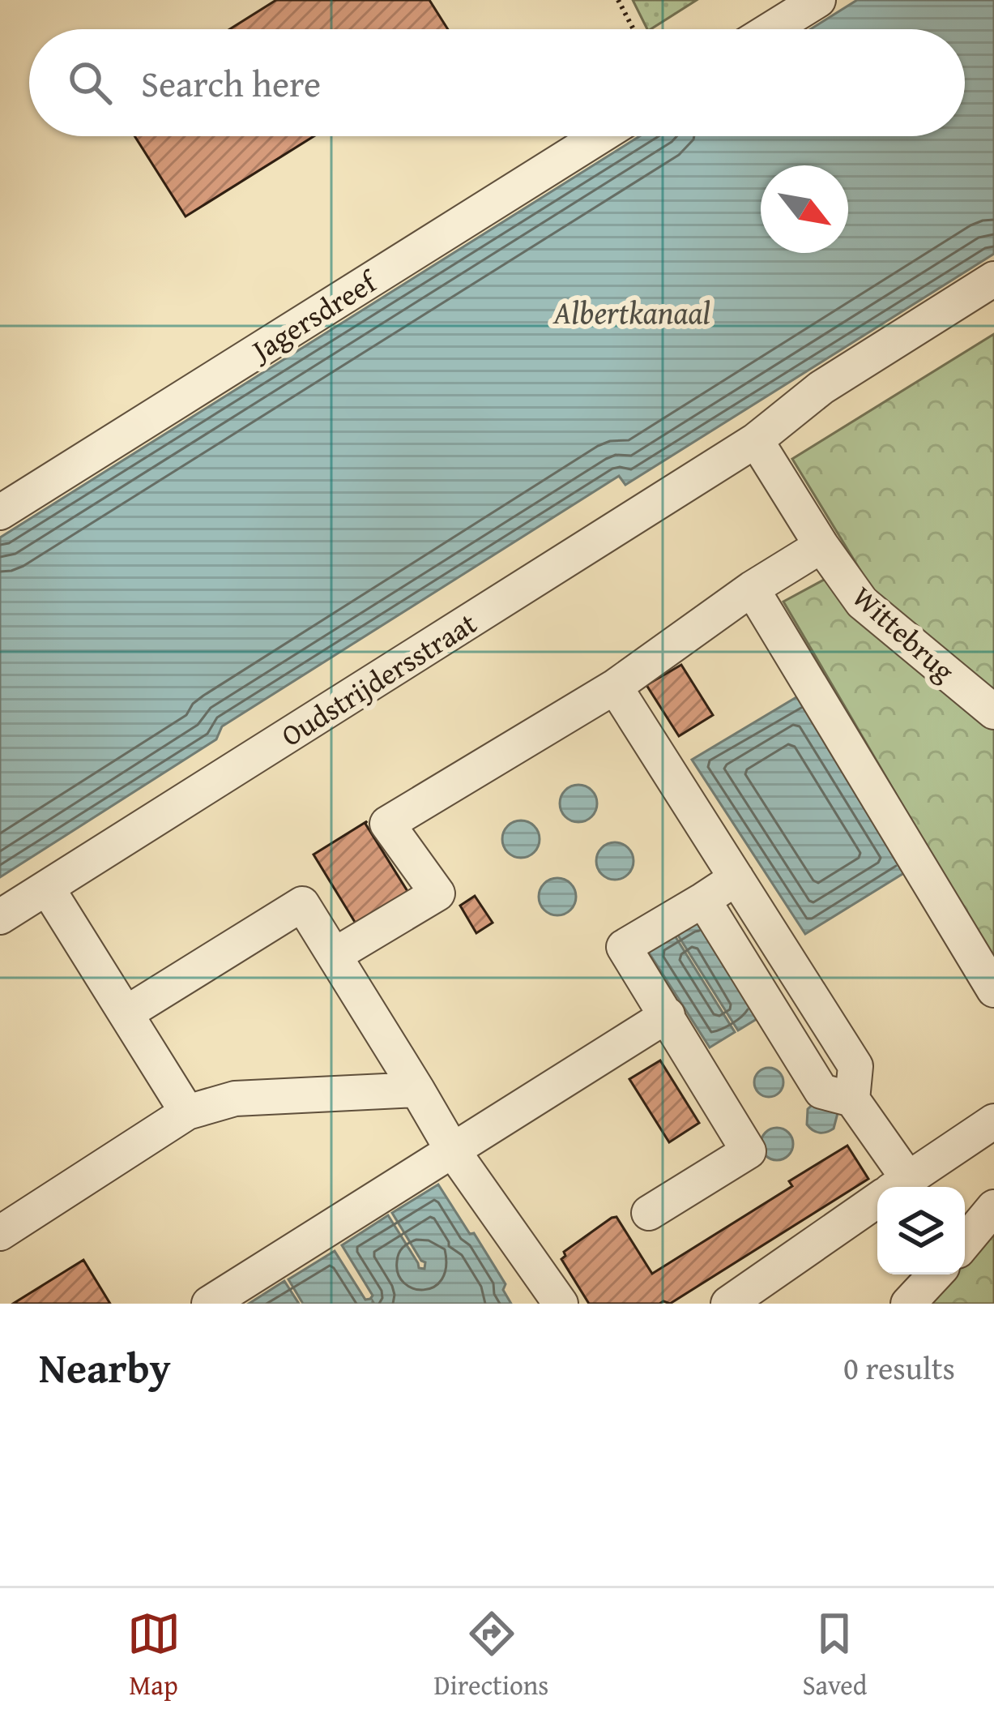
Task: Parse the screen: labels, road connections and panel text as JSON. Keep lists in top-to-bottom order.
{
  "streets": {
    "street": ["Jagersdreef", "Wittebrug", "Oudstrijdersstraat"]
  },
  "crossings": [
    ["Wittebrug", "Oudstrijdersstraat"]
  ],
  "water": ["Albertkanaal"],
  "north": "bottom right",
  "page": {
    "search": "Search here",
    "heading": ["Nearby", "0 results"],
    "nav": ["Map", "Directions", "Saved"]
  }
}
